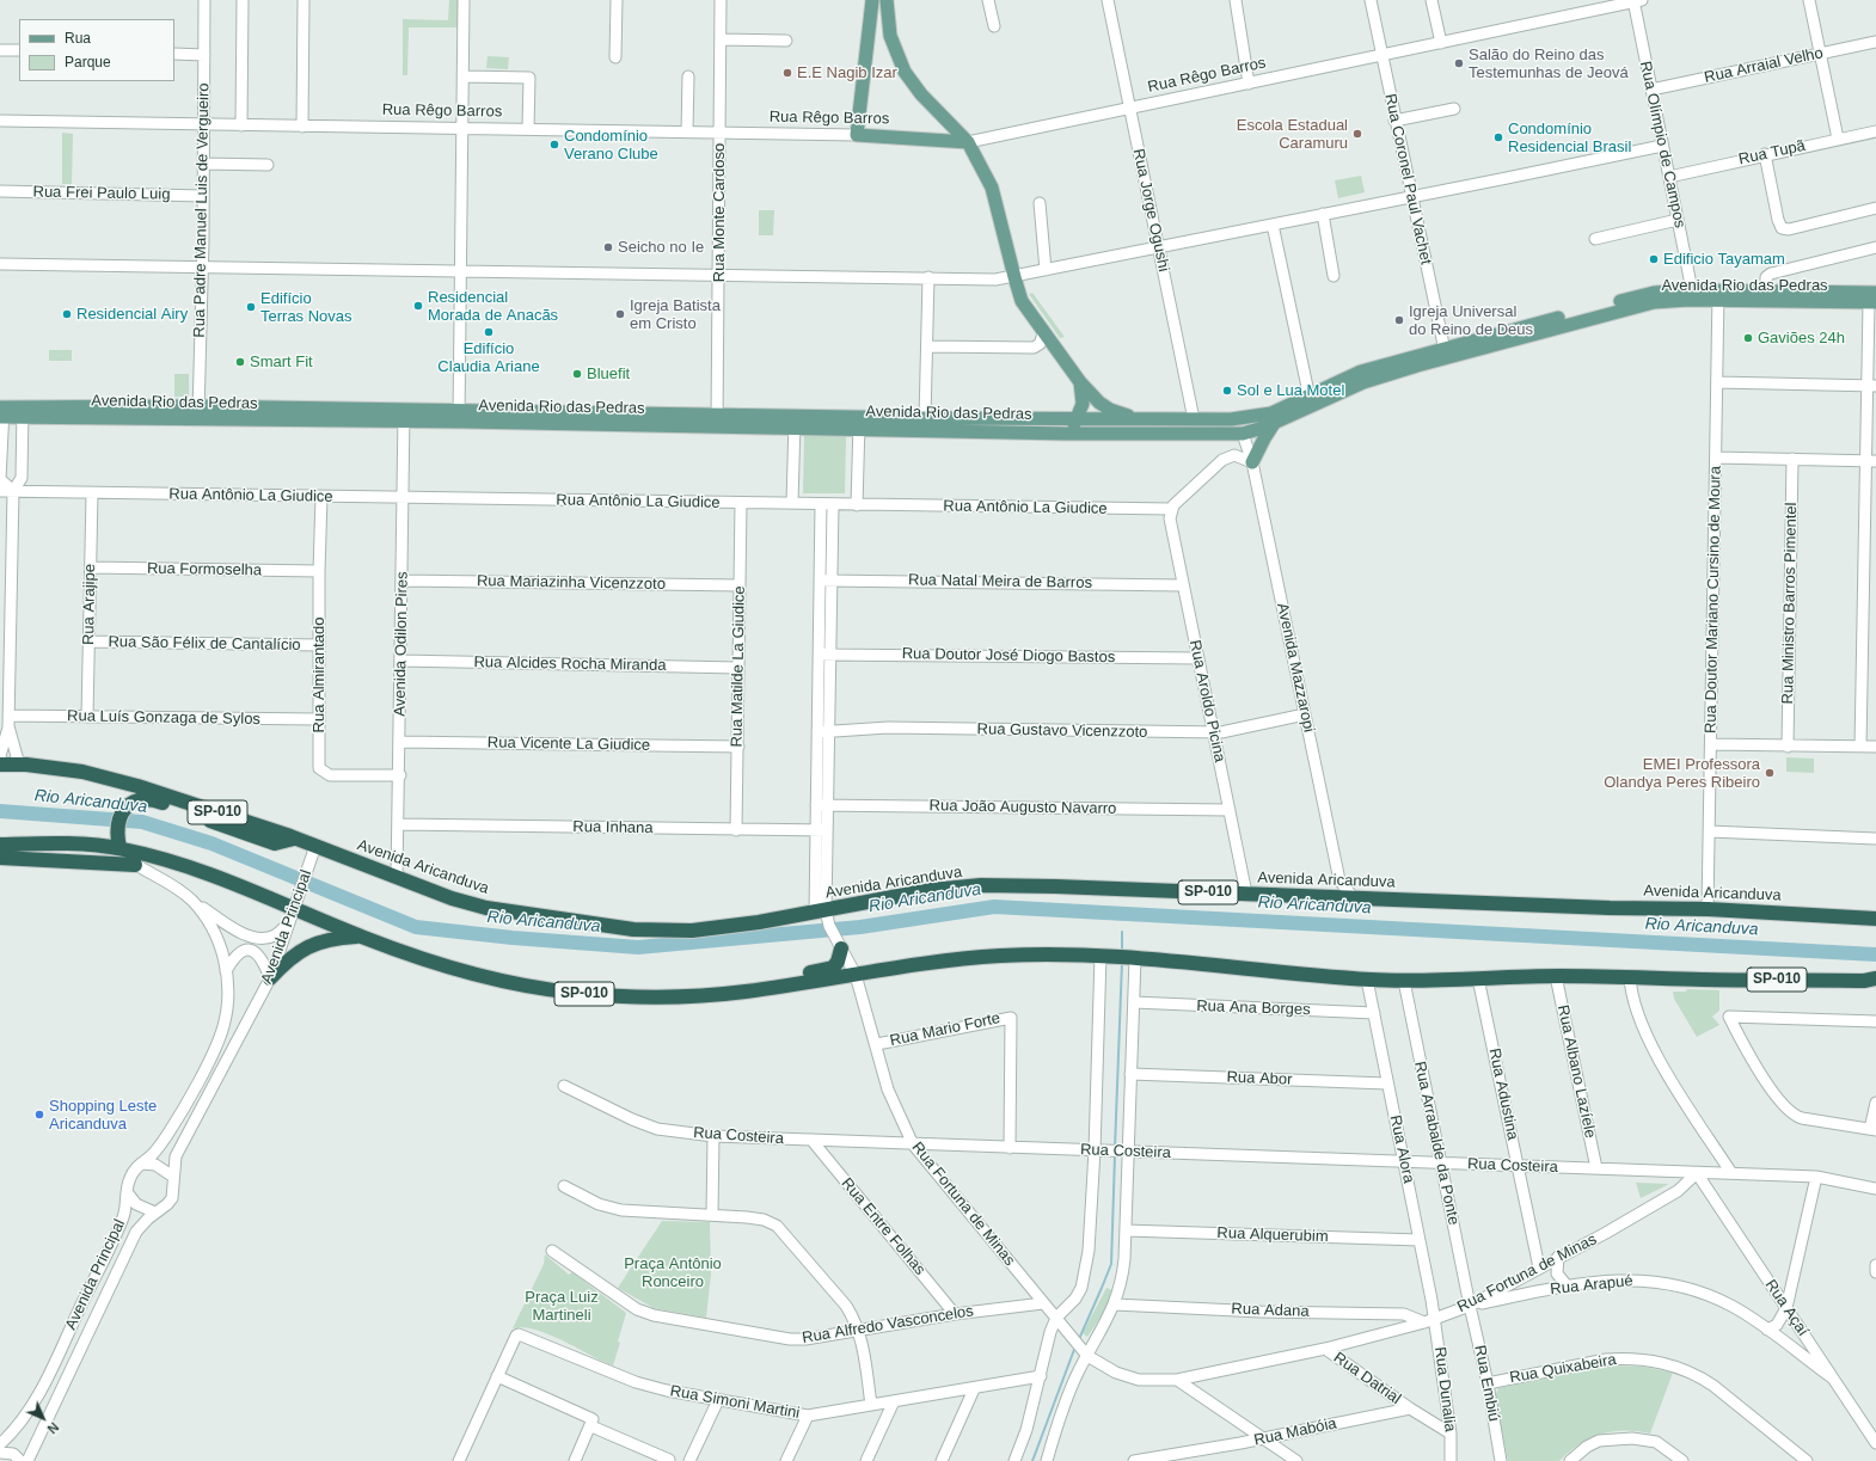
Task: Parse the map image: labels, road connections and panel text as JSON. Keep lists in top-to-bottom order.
{
  "streets": {
    "highway": ["SP-010", "Avenida Aricanduva"],
    "main road": ["Rua Rêgo Barros", "Avenida Rio das Pedras"],
    "street": [
      "Rua Arraial Velho",
      "Rua Olímpio de Campos",
      "Rua Tupã",
      "Rua Coronel Paul Vachet",
      "Rua Frei Paulo Luig",
      "Rua Padre Manuel Luis de Vergueiro",
      "Rua Jorge Ogushi",
      "Rua Monte Cardoso",
      "Rua Antônio La Giudice",
      "Rua Formoselha",
      "Rua Natal Meira de Barros",
      "Rua Mariazinha Vicenzzoto",
      "Rua Doutor Mariano Cursino de Moura",
      "Rua Ministro Barros Pimentel",
      "Rua Arajipe",
      "Rua São Félix de Cantalício",
      "Avenida Odilon Pires",
      "Rua Doutor José Diogo Bastos",
      "Rua Alcides Rocha Miranda",
      "Rua Matilde La Giudice",
      "Avenida Mazzaropi",
      "Rua Almirantado",
      "Rua Aroldo Picina",
      "Rua Luís Gonzaga de Sylos",
      "Rua Gustavo Vicenzzoto",
      "Rua Vicente La Giudice",
      "Rua João Augusto Navarro",
      "Rua Inhana",
      "Avenida Principal",
      "Rua Ana Borges",
      "Rua Mario Forte",
      "Rua Albano Lazíele",
      "Rua Abor",
      "Rua Adustina",
      "Rua Costeira",
      "Rua Arrabalde da Ponte",
      "Rua Alora",
      "Rua Fortuna de Minas",
      "Rua Entre Folhas",
      "Rua Alquerubim",
      "Rua Arapué",
      "Rua Açaí",
      "Rua Adana",
      "Rua Alfredo Vasconcelos",
      "Rua Quixabeira",
      "Rua Datrial",
      "Rua Embiú",
      "Rua Dunalia",
      "Rua Simoni Martini",
      "Rua Mabóia"
    ]
  },
  "crossings": [
    ["Rua Arraial Velho", "Rua Olímpio de Campos"],
    ["Rua Rêgo Barros", "Rua Olímpio de Campos"],
    ["Rua Rêgo Barros", "Rua Coronel Paul Vachet"],
    ["Rua Rêgo Barros", "Rua Padre Manuel Luis de Vergueiro"],
    ["Rua Rêgo Barros", "Rua Jorge Ogushi"],
    ["Rua Rêgo Barros", "Rua Monte Cardoso"],
    ["Rua Olímpio de Campos", "Rua Tupã"],
    ["Rua Olímpio de Campos", "Avenida Rio das Pedras"],
    ["Rua Coronel Paul Vachet", "Avenida Rio das Pedras"],
    ["Rua Frei Paulo Luig", "Rua Padre Manuel Luis de Vergueiro"],
    ["Rua Padre Manuel Luis de Vergueiro", "Avenida Rio das Pedras"],
    ["Rua Jorge Ogushi", "Avenida Rio das Pedras"],
    ["Rua Monte Cardoso", "Avenida Rio das Pedras"],
    ["Avenida Rio das Pedras", "Rua Doutor Mariano Cursino de Moura"],
    ["Avenida Rio das Pedras", "Avenida Odilon Pires"],
    ["Avenida Rio das Pedras", "Avenida Mazzaropi"],
    ["Rua Antônio La Giudice", "Rua Arajipe"],
    ["Rua Antônio La Giudice", "Avenida Odilon Pires"],
    ["Rua Antônio La Giudice", "Rua Matilde La Giudice"],
    ["Rua Antônio La Giudice", "Rua Almirantado"],
    ["Rua Antônio La Giudice", "Rua Aroldo Picina"],
    ["Rua Formoselha", "Rua Arajipe"],
    ["Rua Formoselha", "Rua Almirantado"],
    ["Rua Natal Meira de Barros", "Rua Aroldo Picina"],
    ["Rua Mariazinha Vicenzzoto", "Avenida Odilon Pires"],
    ["Rua Mariazinha Vicenzzoto", "Rua Matilde La Giudice"],
    ["Rua Doutor Mariano Cursino de Moura", "Avenida Aricanduva"],
    ["Rua Arajipe", "Rua São Félix de Cantalício"],
    ["Rua Arajipe", "Rua Luís Gonzaga de Sylos"],
    ["Rua São Félix de Cantalício", "Rua Almirantado"],
    ["Avenida Odilon Pires", "Rua Alcides Rocha Miranda"],
    ["Avenida Odilon Pires", "Rua Almirantado"],
    ["Avenida Odilon Pires", "Rua Vicente La Giudice"],
    ["Avenida Odilon Pires", "Rua Inhana"],
    ["Avenida Odilon Pires", "Avenida Aricanduva"],
    ["Rua Doutor José Diogo Bastos", "Rua Aroldo Picina"],
    ["Rua Alcides Rocha Miranda", "Rua Matilde La Giudice"],
    ["Rua Matilde La Giudice", "Rua Vicente La Giudice"],
    ["Rua Matilde La Giudice", "Rua Inhana"],
    ["Avenida Mazzaropi", "Rua Gustavo Vicenzzoto"],
    ["Avenida Mazzaropi", "Avenida Aricanduva"],
    ["Rua Almirantado", "Rua Luís Gonzaga de Sylos"],
    ["Rua Aroldo Picina", "Rua Gustavo Vicenzzoto"],
    ["Rua Aroldo Picina", "Rua João Augusto Navarro"],
    ["Rua Aroldo Picina", "Avenida Aricanduva"],
    ["SP-010", "Avenida Principal"],
    ["SP-010", "Rua Albano Lazíele"],
    ["SP-010", "Rua Adustina"],
    ["SP-010", "Rua Arrabalde da Ponte"],
    ["SP-010", "Rua Alora"],
    ["SP-010", "Rua Fortuna de Minas"],
    ["Avenida Aricanduva", "Avenida Principal"],
    ["Avenida Aricanduva", "Rua Fortuna de Minas"],
    ["Rua Ana Borges", "Rua Alora"],
    ["Rua Mario Forte", "Rua Costeira"],
    ["Rua Mario Forte", "Rua Fortuna de Minas"],
    ["Rua Albano Lazíele", "Rua Costeira"],
    ["Rua Abor", "Rua Alora"],
    ["Rua Adustina", "Rua Costeira"],
    ["Rua Adustina", "Rua Fortuna de Minas"],
    ["Rua Costeira", "Rua Arrabalde da Ponte"],
    ["Rua Costeira", "Rua Alora"],
    ["Rua Costeira", "Rua Fortuna de Minas"],
    ["Rua Costeira", "Rua Entre Folhas"],
    ["Rua Costeira", "Rua Açaí"],
    ["Rua Arrabalde da Ponte", "Rua Fortuna de Minas"],
    ["Rua Arrabalde da Ponte", "Rua Arapué"],
    ["Rua Arrabalde da Ponte", "Rua Embiú"],
    ["Rua Alora", "Rua Fortuna de Minas"],
    ["Rua Alora", "Rua Alquerubim"],
    ["Rua Alora", "Rua Adana"],
    ["Rua Alora", "Rua Dunalia"],
    ["Rua Fortuna de Minas", "Rua Arapué"],
    ["Rua Fortuna de Minas", "Rua Açaí"],
    ["Rua Fortuna de Minas", "Rua Adana"],
    ["Rua Fortuna de Minas", "Rua Alfredo Vasconcelos"],
    ["Rua Fortuna de Minas", "Rua Datrial"],
    ["Rua Fortuna de Minas", "Rua Embiú"],
    ["Rua Fortuna de Minas", "Rua Dunalia"],
    ["Rua Entre Folhas", "Rua Alfredo Vasconcelos"],
    ["Rua Arapué", "Rua Açaí"],
    ["Rua Arapué", "Rua Embiú"],
    ["Rua Adana", "Rua Dunalia"],
    ["Rua Quixabeira", "Rua Embiú"],
    ["Rua Datrial", "Rua Mabóia"]
  ],
  "water": ["Rio Aricanduva"],
  "parks": ["Praça Antônio Ronceiro", "Praça Luiz Martineli"],
  "places": [
    "Salão do Reino das Testemunhas de Jeová",
    "E.E Nagib Izar",
    "Escola Estadual Caramuru",
    "Condomínio Residencial Brasil",
    "Condomínio Verano Clube",
    "Seicho no Ie",
    "Edificio Tayamam",
    "Residencial Morada de Anacãs",
    "Edifício Terras Novas",
    "Residencial Airy",
    "Igreja Batista em Cristo",
    "Igreja Universal do Reino de Deus",
    "Edifício Claudia Ariane",
    "Gaviões 24h",
    "Smart Fit",
    "Bluefit",
    "Sol e Lua Motel",
    "EMEI Professora Olandya Peres Ribeiro",
    "Shopping Leste Aricanduva"
  ],
  "legend": ["Rua", "Parque"],
  "north": "bottom right"
}
